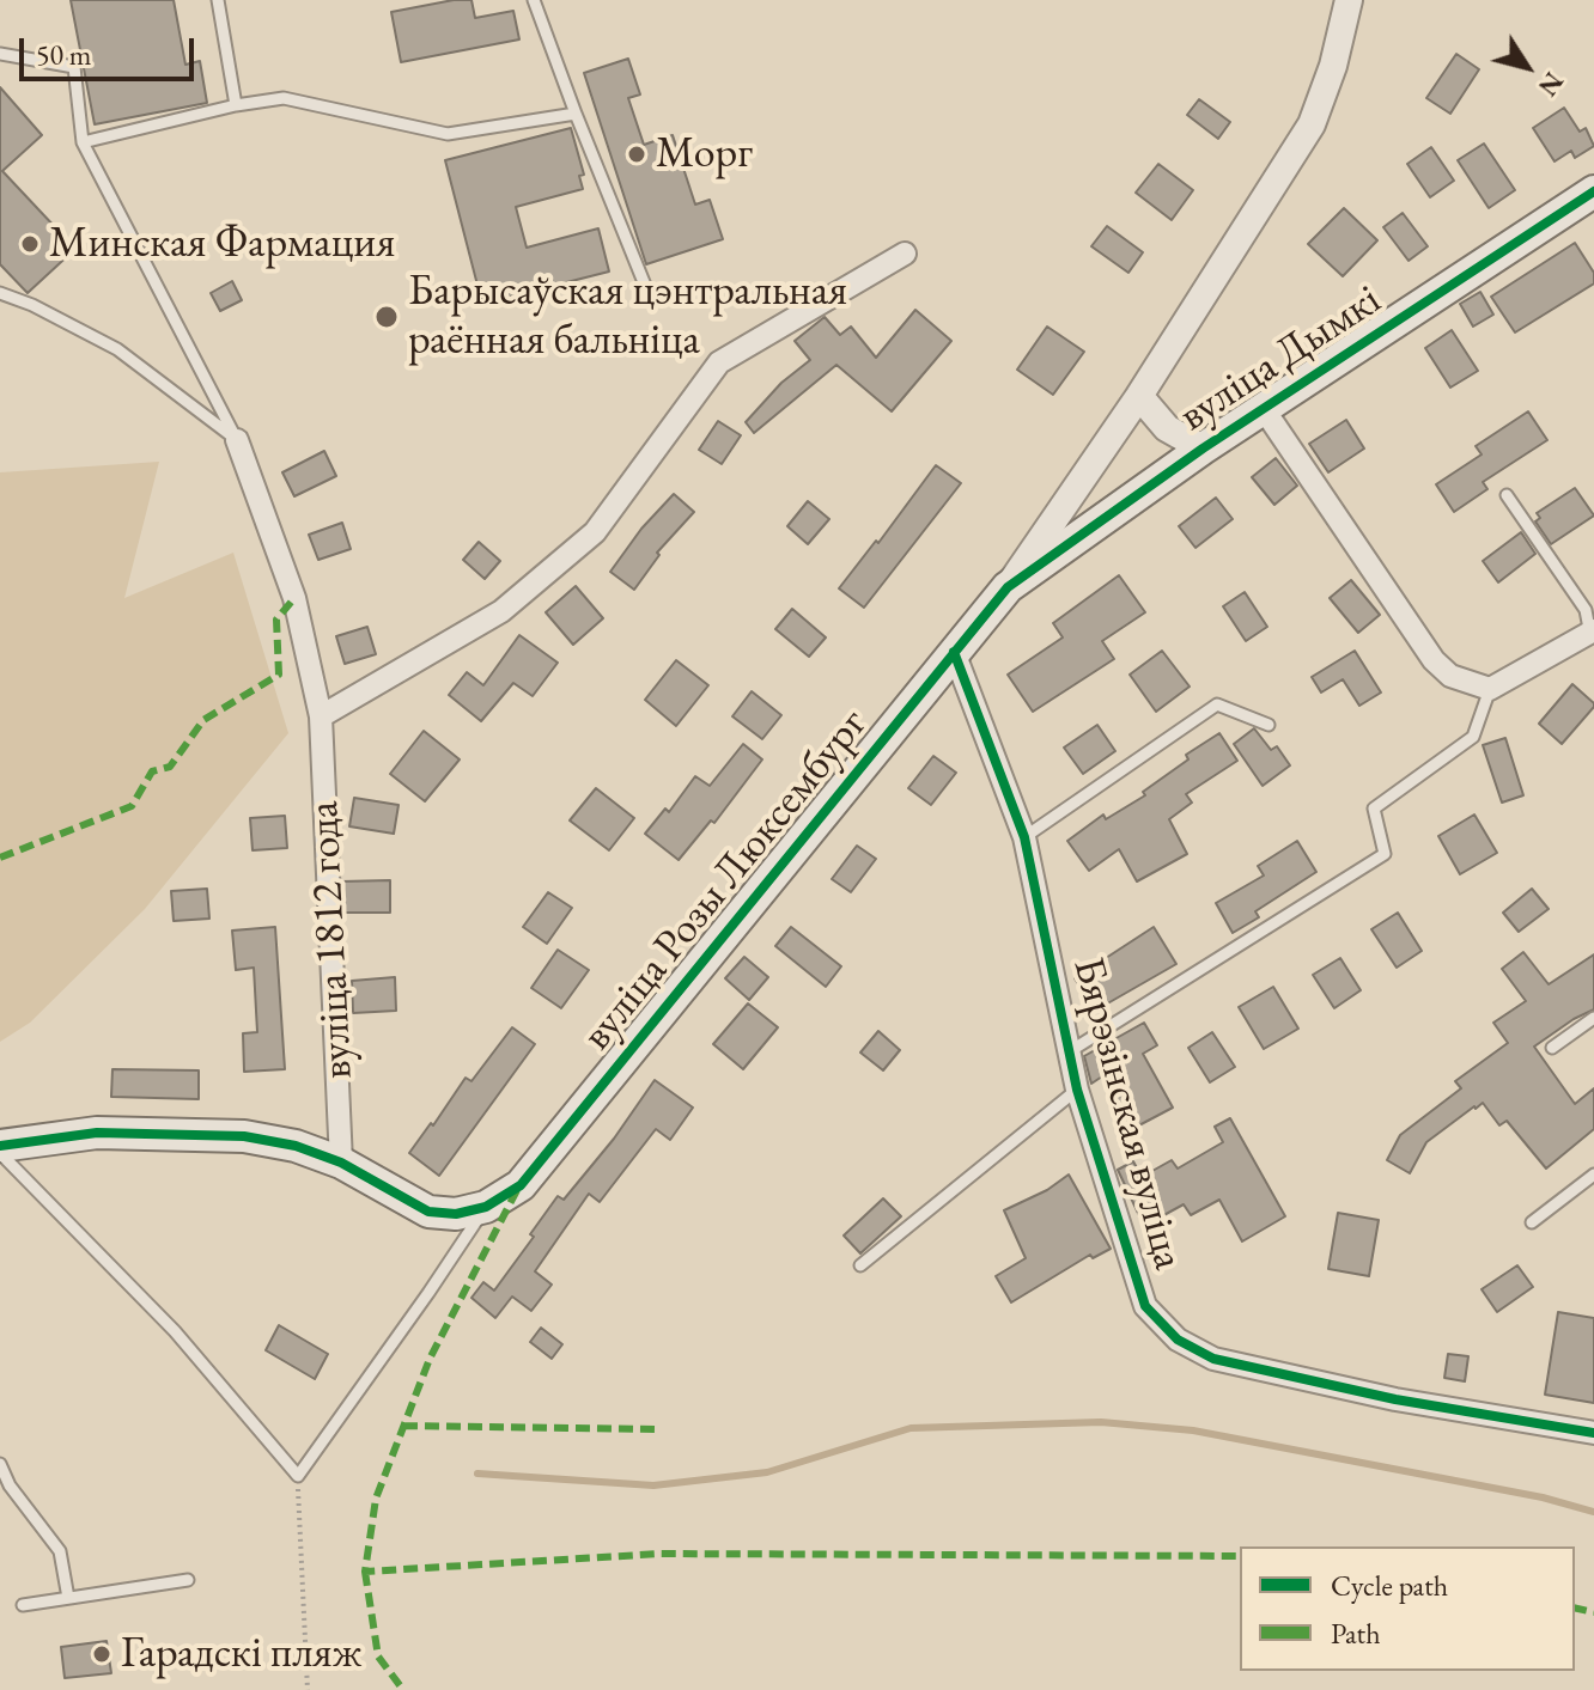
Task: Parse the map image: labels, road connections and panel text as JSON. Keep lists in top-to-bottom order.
{
  "streets": {
    "main road": ["вуліца Дымкі", "вуліца Розы Люксембург"],
    "street": ["вуліца 1812 года", "Бярэзінская вуліца"]
  },
  "crossings": [
    ["вуліца Дымкі", "вуліца Розы Люксембург"],
    ["вуліца Розы Люксембург", "Бярэзінская вуліца"]
  ],
  "places": [
    "Морг",
    "Минская Фармация",
    "Барысаўская цэнтральная раённая бальніца",
    "Гарадскі пляж"
  ],
  "legend": ["Cycle path", "Path"],
  "scale_bar": "50 m",
  "north": "bottom right"
}
